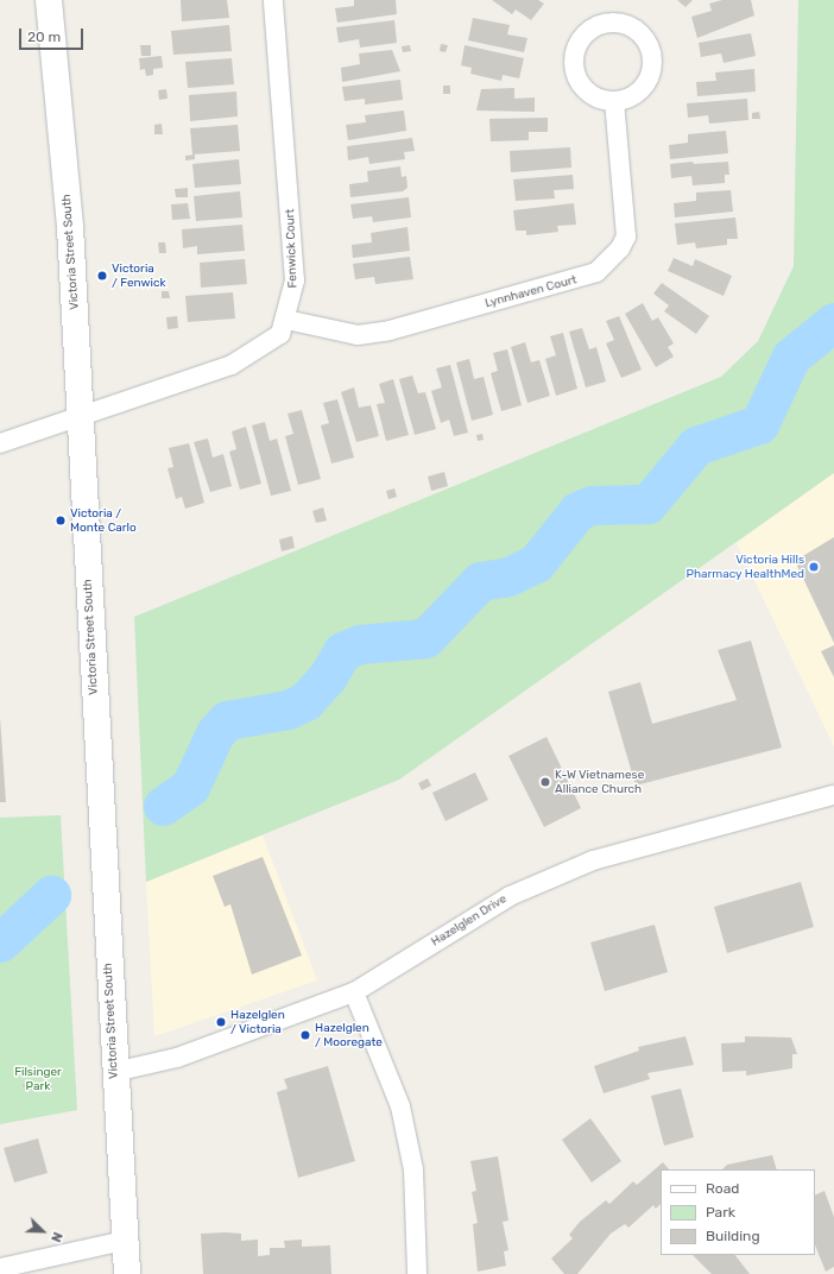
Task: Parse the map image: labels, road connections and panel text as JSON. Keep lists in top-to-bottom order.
{
  "streets": {
    "main road": ["Victoria Street South"],
    "street": ["Fenwick Court", "Lynnhaven Court", "Hazelglen Drive"]
  },
  "crossings": [
    ["Fenwick Court", "Victoria Street South"],
    ["Fenwick Court", "Lynnhaven Court"],
    ["Victoria Street South", "Hazelglen Drive"]
  ],
  "parks": ["Filsinger Park"],
  "places": [
    "Victoria / Fenwick",
    "Victoria / Monte Carlo",
    "Victoria Hills Pharmacy HealthMed",
    "K-W Vietnamese Alliance Church",
    "Hazelglen / Victoria",
    "Hazelglen / Mooregate"
  ],
  "legend": ["Road", "Park", "Building"],
  "scale_bar": "20 m",
  "north": "bottom right"
}
